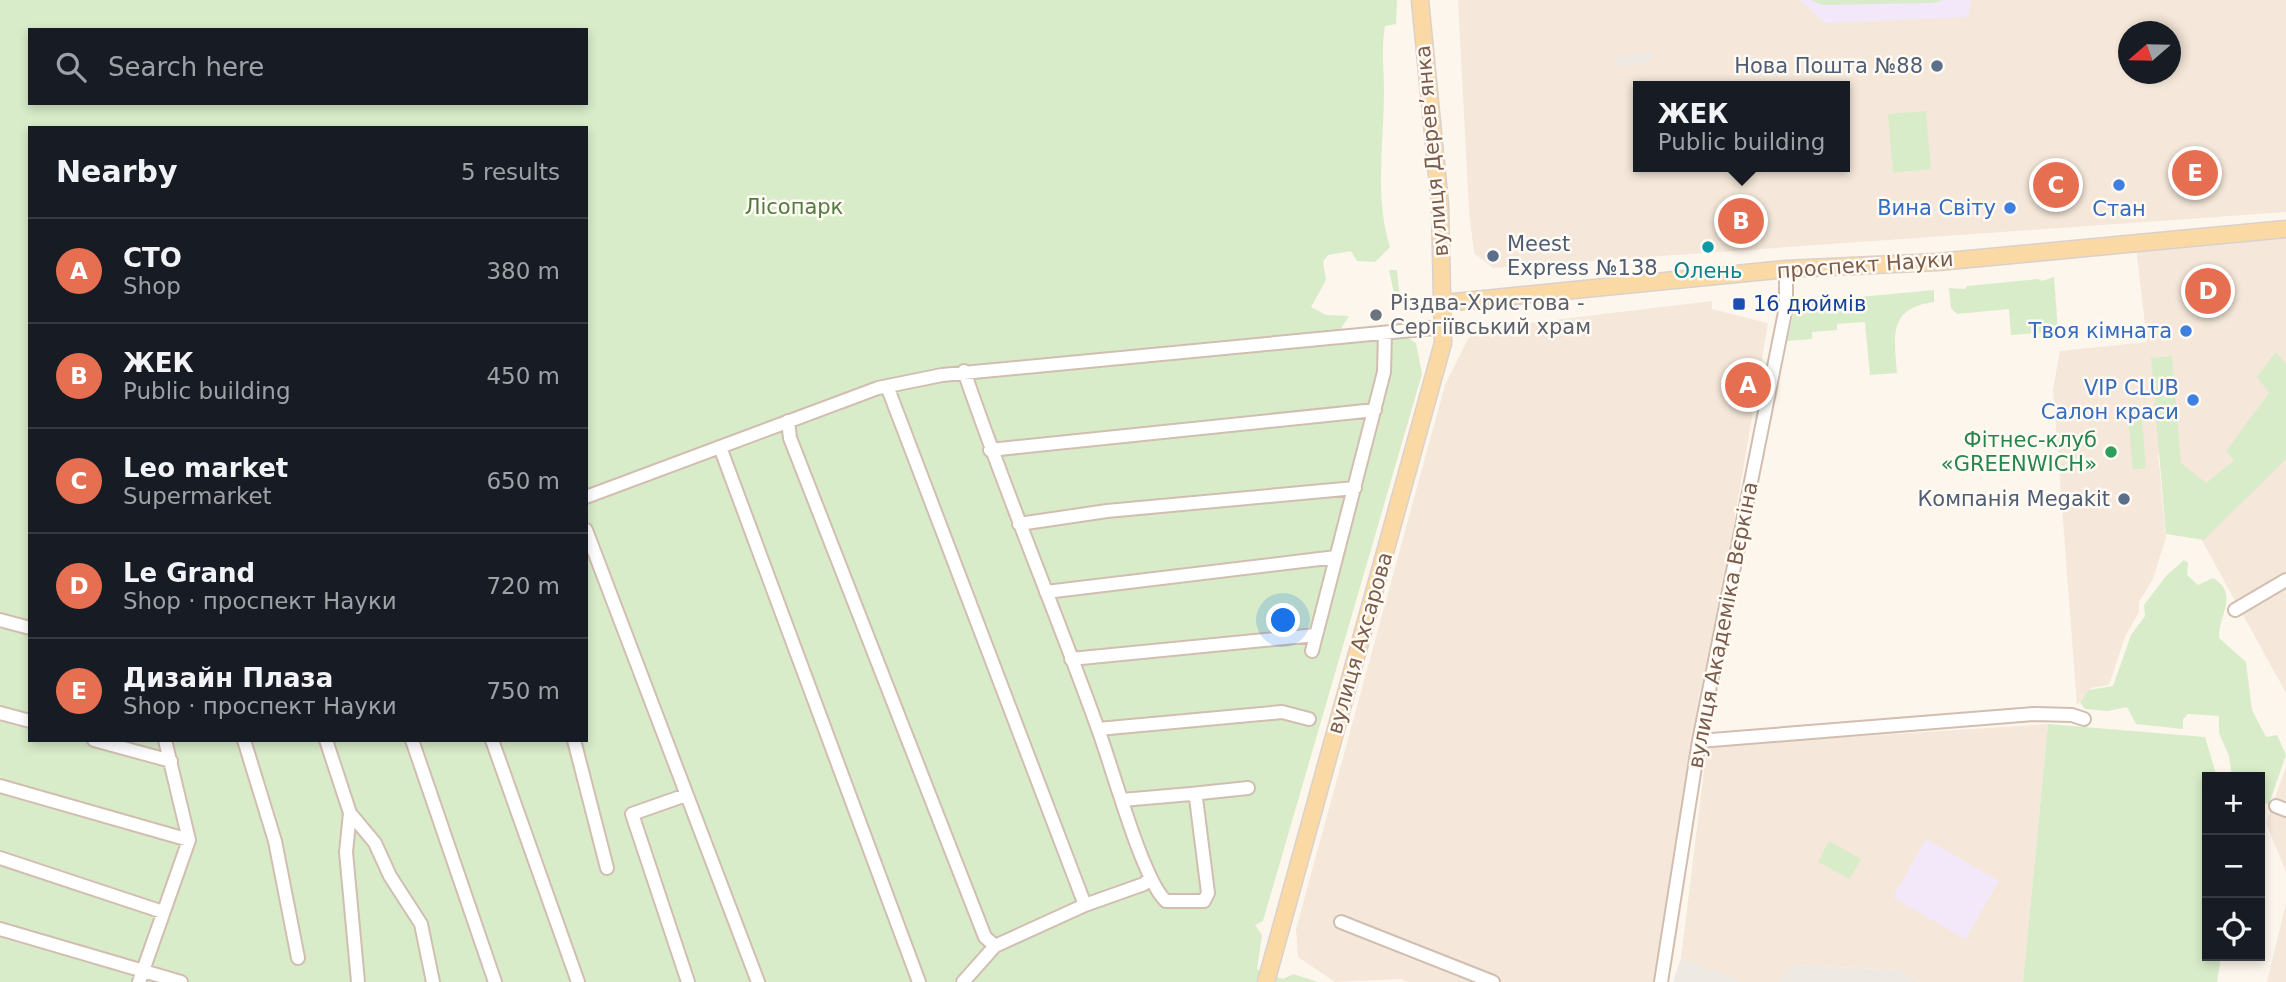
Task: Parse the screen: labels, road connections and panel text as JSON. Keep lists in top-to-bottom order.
{
  "streets": {
    "main road": ["вулиця Дерев’янка", "проспект Науки", "вулиця Ахсарова"],
    "street": ["вулиця Академіка Вєркіна"]
  },
  "crossings": [
    ["вулиця Дерев’янка", "проспект Науки"],
    ["вулиця Дерев’янка", "вулиця Ахсарова"],
    ["проспект Науки", "вулиця Академіка Вєркіна"],
    ["проспект Науки", "вулиця Ахсарова"]
  ],
  "parks": ["Лісопарк"],
  "places": {
    "other": [
      "Нова Пошта №88",
      "Стан",
      "Вина Світу",
      "Олень",
      "Meest Express №138",
      "Різдва-Христова - Сергіївський храм",
      "Твоя кімната",
      "VIP CLUB Салон краси",
      "Фітнес-клуб «GREENWICH»",
      "Компанія Megakit"
    ],
    "transit": ["16 дюймів"]
  },
  "north": "left",
  "page": {
    "search": "Search here",
    "popup": ["ЖЕК", "Public building"],
    "heading": ["Nearby", "5 results"],
    "pins": [
      "E",
      "C",
      "B",
      "D",
      "A"
    ],
    "list": [
      {
        "mark": "A",
        "name": "СТО",
        "note": "Shop",
        "value": "380 m"
      },
      {
        "mark": "B",
        "name": "ЖЕК",
        "note": "Public building",
        "value": "450 m"
      },
      {
        "mark": "C",
        "name": "Leo market",
        "note": "Supermarket",
        "value": "650 m"
      },
      {
        "mark": "D",
        "name": "Le Grand",
        "note": "Shop · проспект Науки",
        "value": "720 m"
      },
      {
        "mark": "E",
        "name": "Дизайн Плаза",
        "note": "Shop · проспект Науки",
        "value": "750 m"
      }
    ],
    "map_buttons": ["+", "−"]
  }
}
